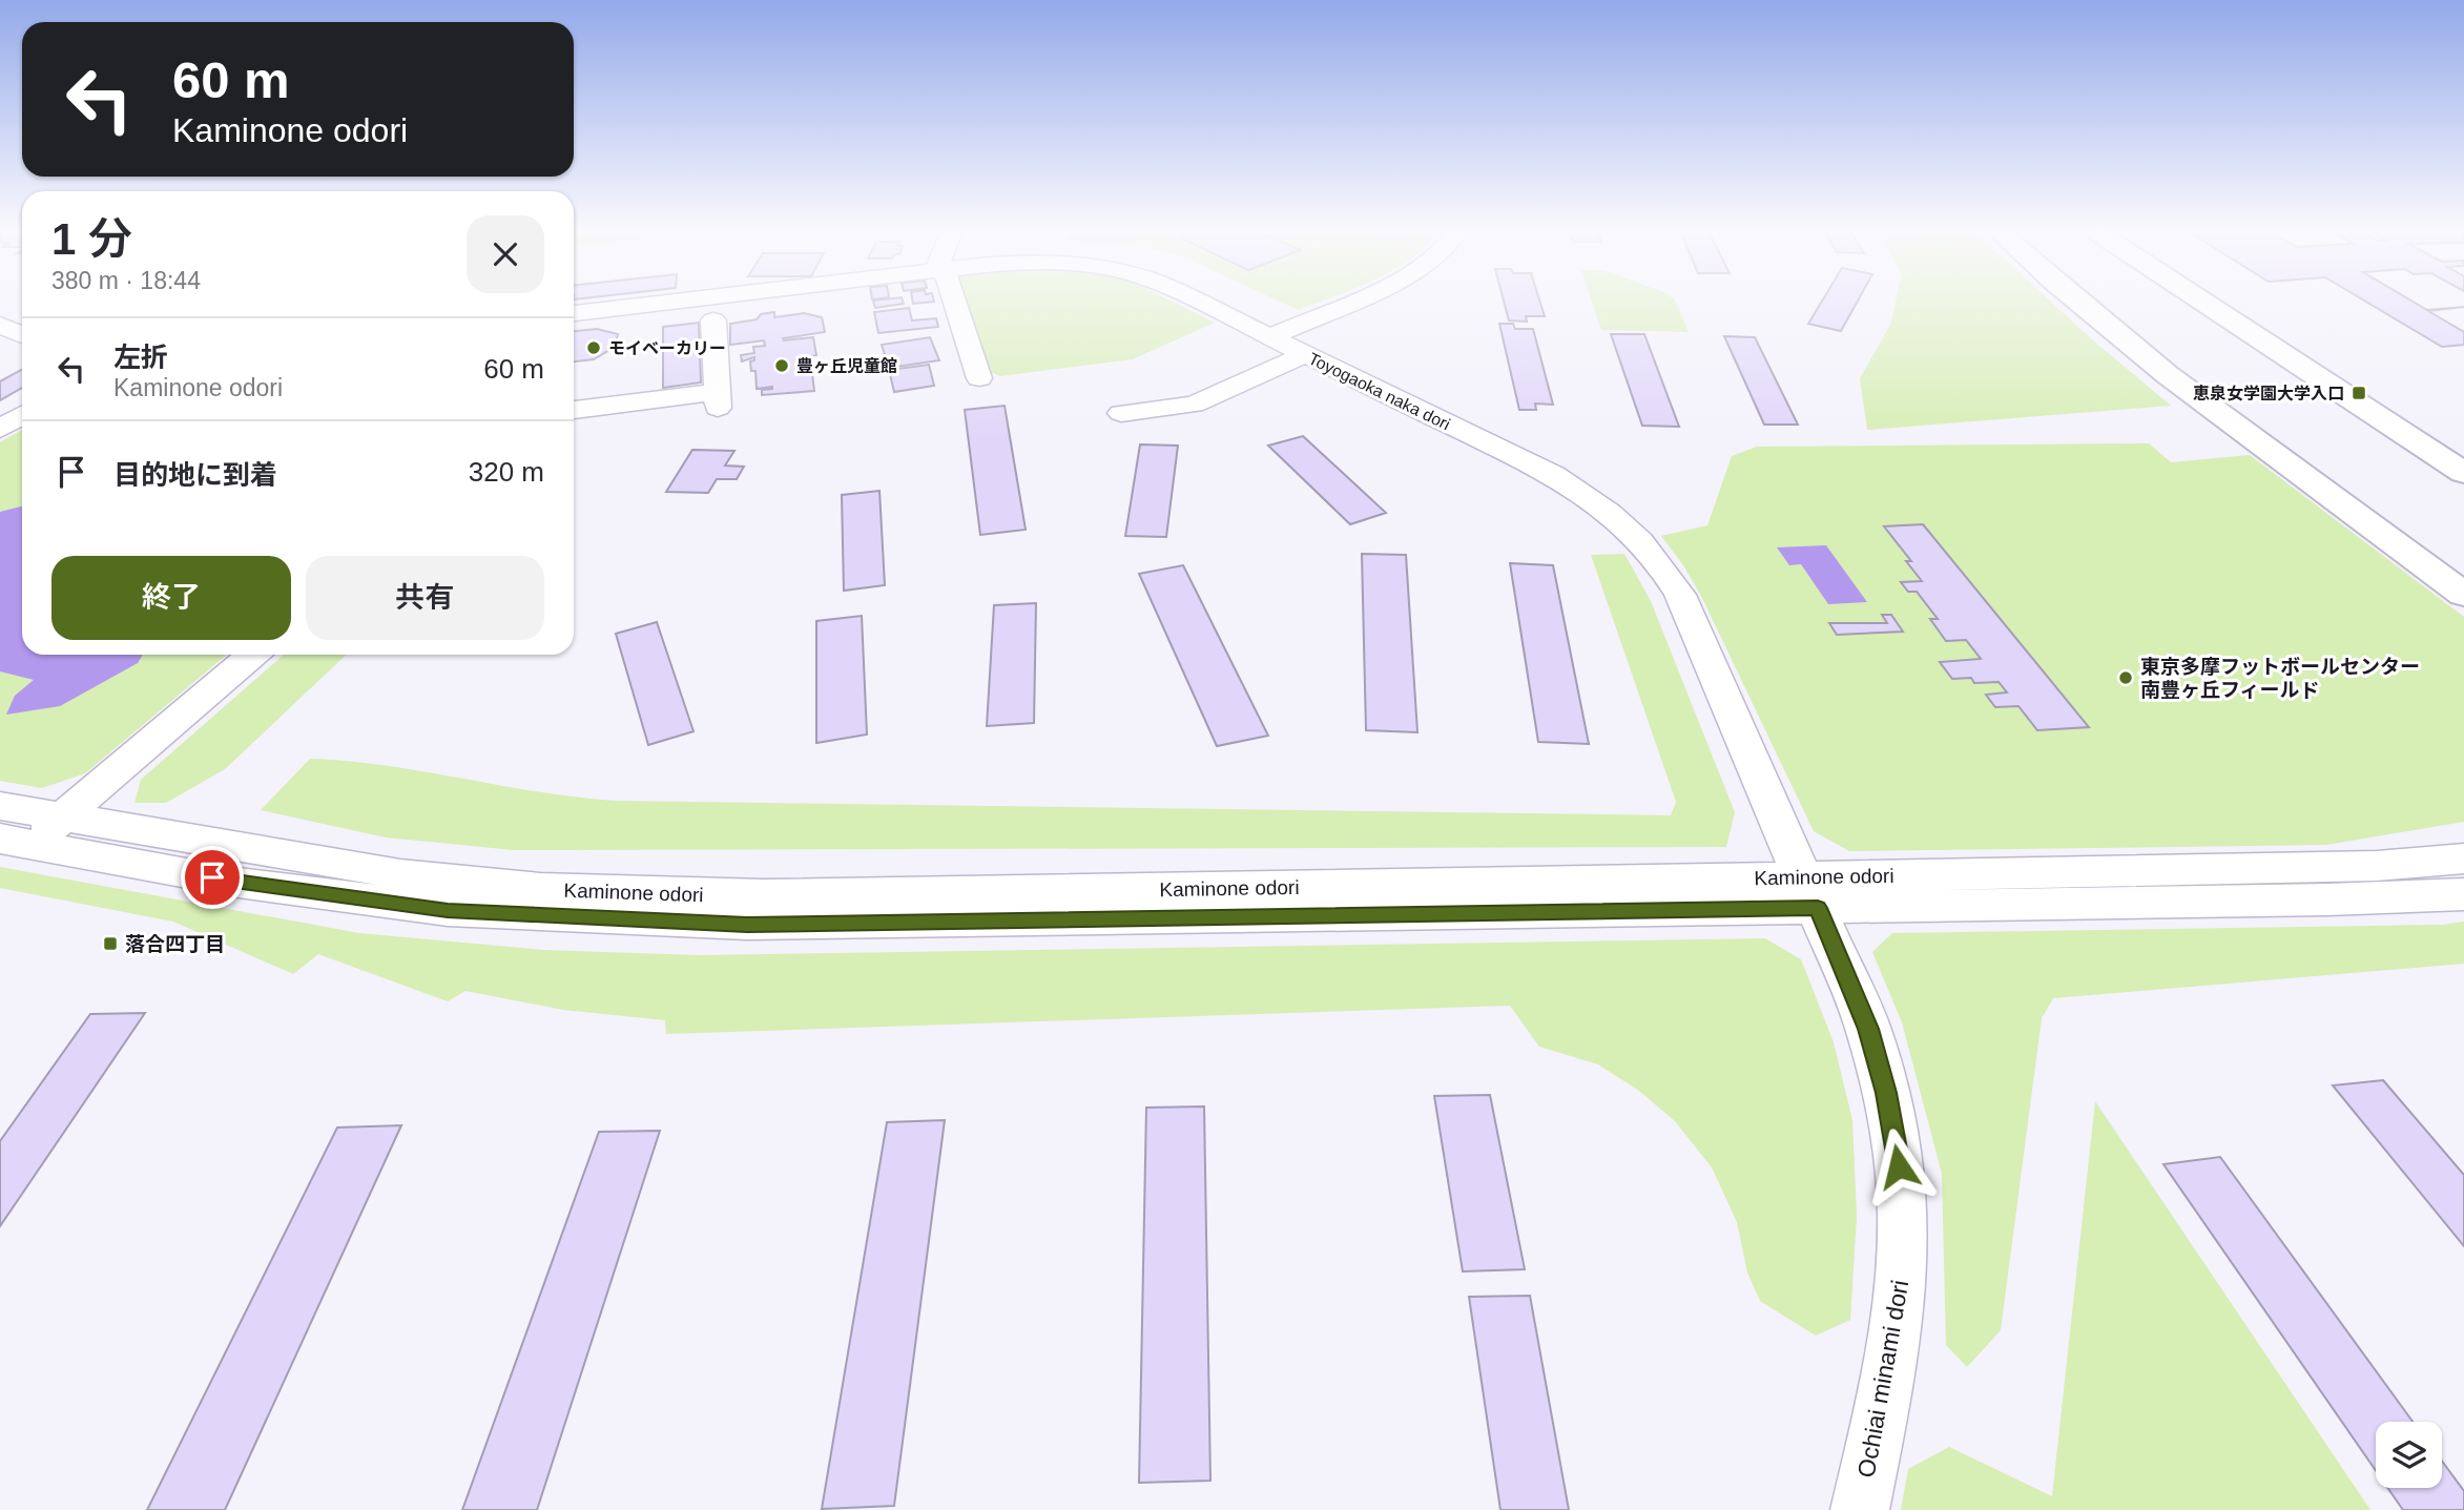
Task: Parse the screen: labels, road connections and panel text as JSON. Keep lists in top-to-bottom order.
{
  "streets": {
    "street": ["Toyogaoka naka dori", "Kaminone odori", "Ochiai minami dori"]
  },
  "crossings": [
    ["Toyogaoka naka dori", "Kaminone odori"],
    ["Toyogaoka naka dori", "Ochiai minami dori"],
    ["Kaminone odori", "Ochiai minami dori"]
  ],
  "places": {
    "other": ["モイベーカリー", "豊ヶ丘児童館", "東京多摩フットボールセンター 南豊ヶ丘フィールド"],
    "transit": ["恵泉女学園大学入口", "落合四丁目"]
  },
  "page": {
    "turn": ["60 m", "Kaminone odori"],
    "heading": ["1 分", "380 m · 18:44"],
    "list": [
      {
        "name": "左折",
        "note": "Kaminone odori",
        "value": "60 m"
      },
      {
        "name": "目的地に到着",
        "value": "320 m"
      }
    ],
    "buttons": ["終了", "共有"]
  }
}
